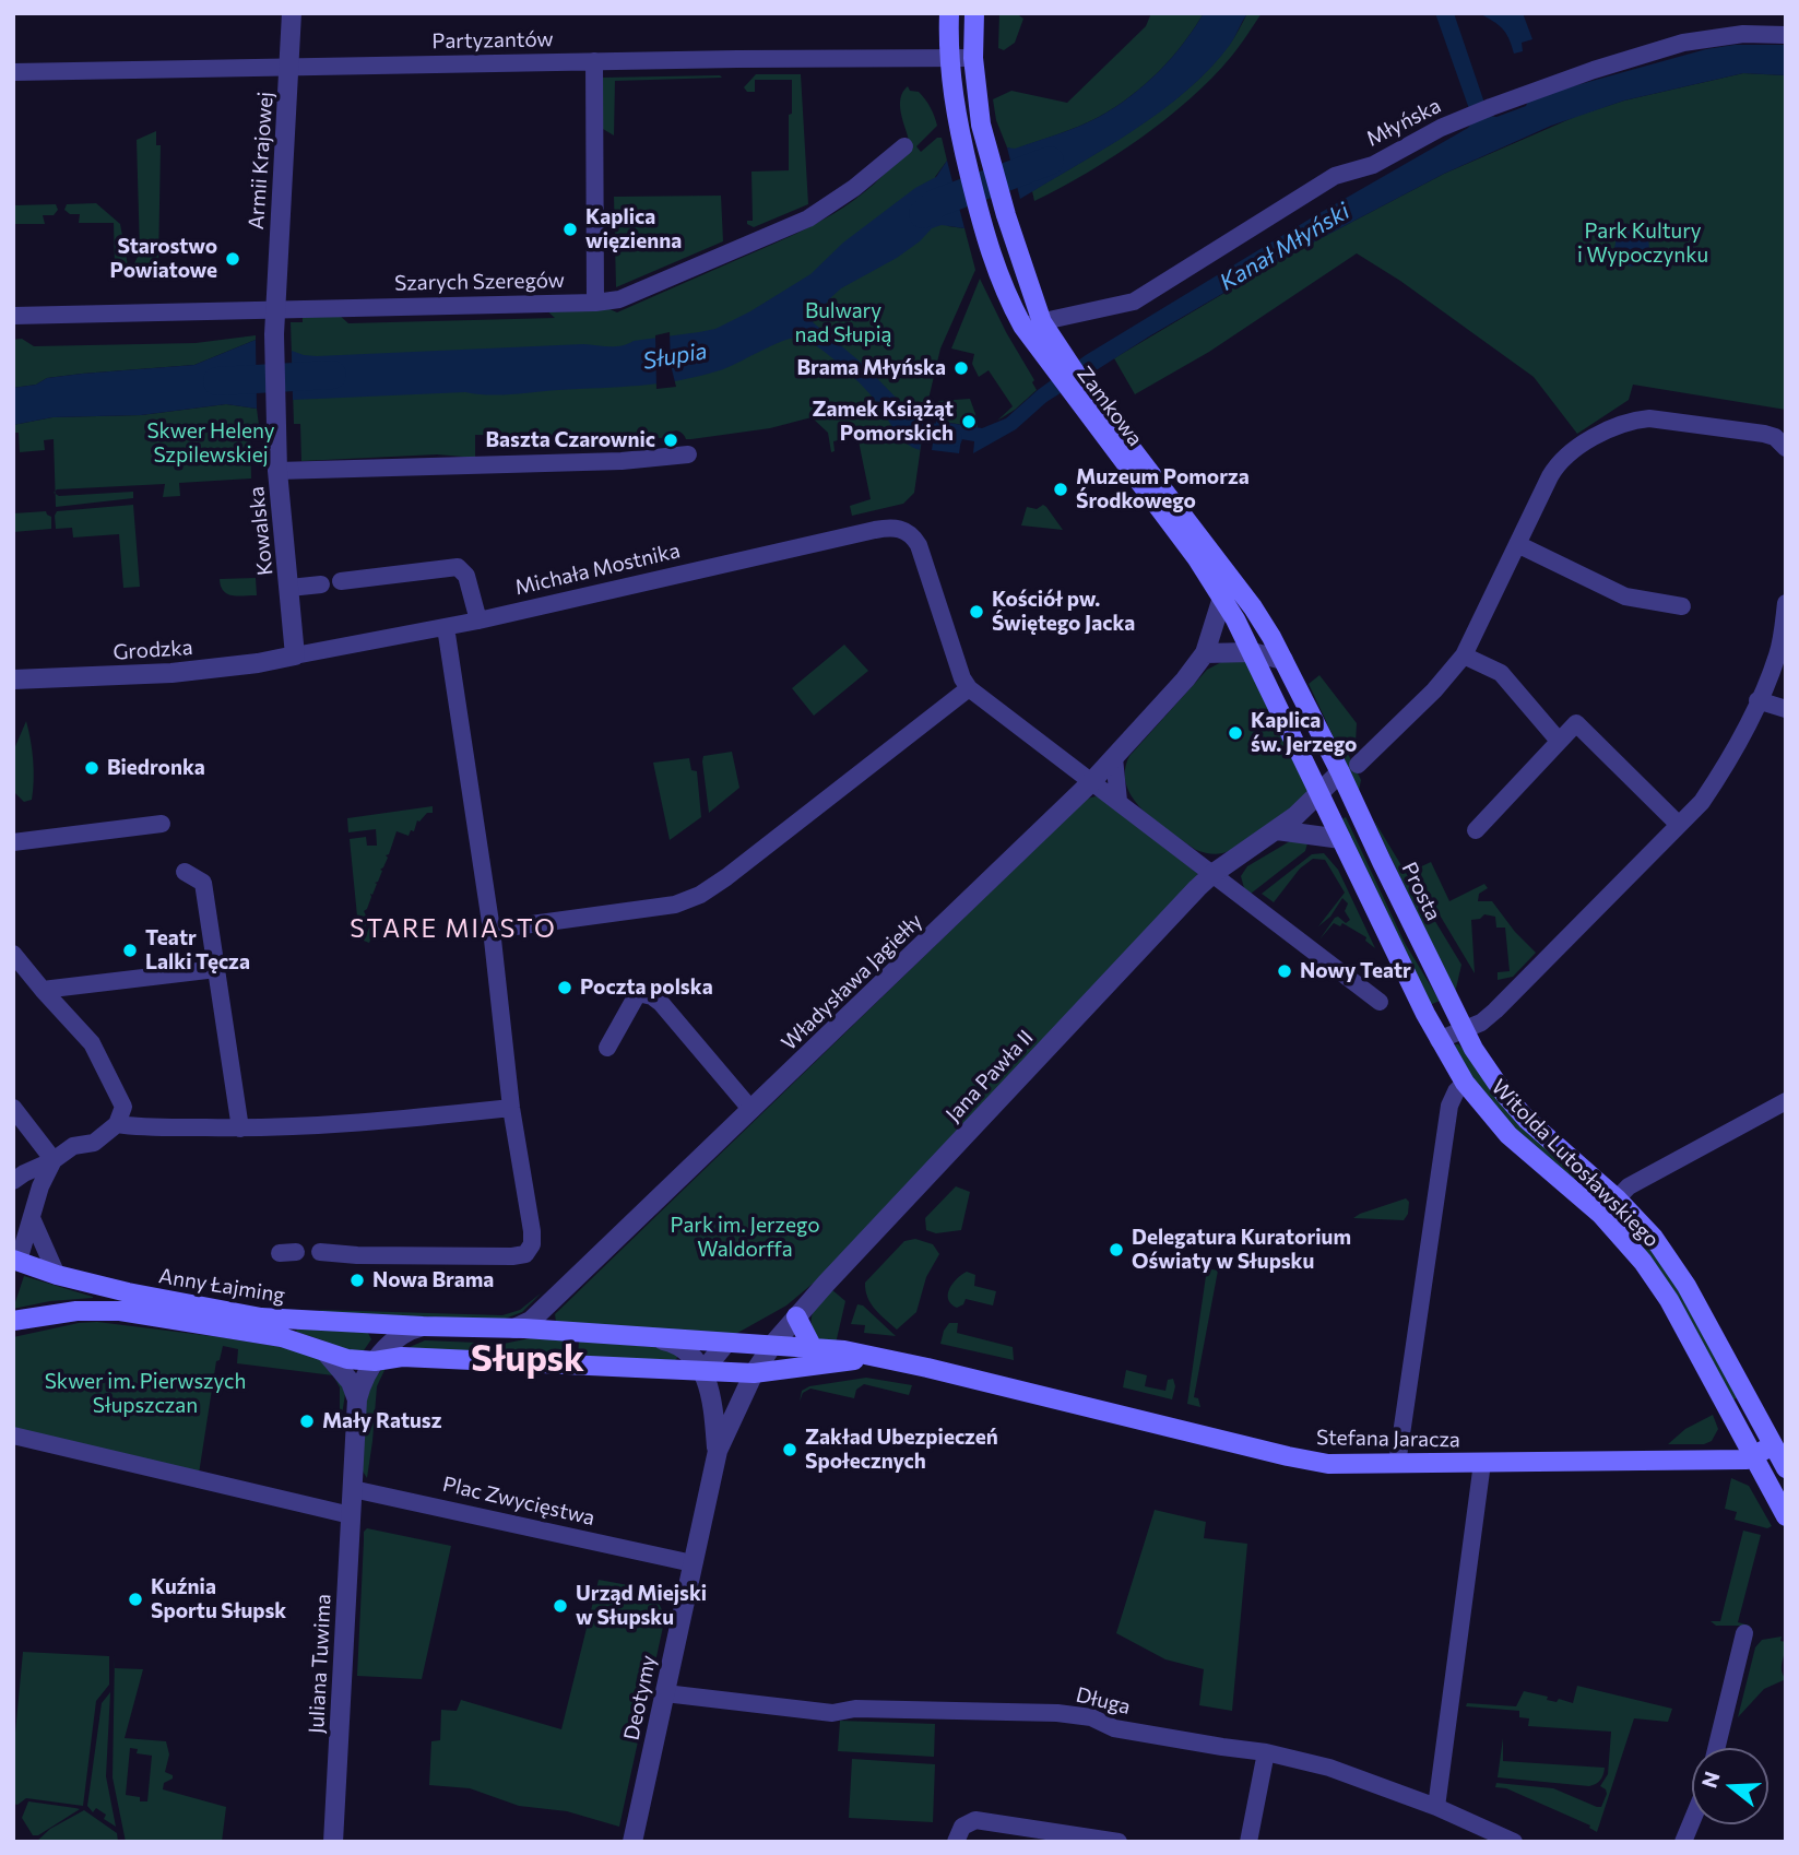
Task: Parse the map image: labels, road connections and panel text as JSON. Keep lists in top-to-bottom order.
{
  "streets": {
    "main road": [
      "Zamkowa",
      "Prosta",
      "Witolda Lutosławskiego",
      "Anny Łajming",
      "Stefana Jaracza"
    ],
    "street": [
      "Partyzantów",
      "Młyńska",
      "Armii Krajowej",
      "Szarych Szeregów",
      "Kowalska",
      "Michała Mostnika",
      "Grodzka",
      "Władysława Jagiełły",
      "Jana Pawła II",
      "Plac Zwycięstwa",
      "Juliana Tuwima",
      "Deotymy",
      "Długa"
    ]
  },
  "crossings": [
    ["Partyzantów", "Armii Krajowej"],
    ["Partyzantów", "Zamkowa"],
    ["Młyńska", "Zamkowa"],
    ["Armii Krajowej", "Szarych Szeregów"],
    ["Armii Krajowej", "Kowalska"],
    ["Szarych Szeregów", "Kowalska"],
    ["Zamkowa", "Prosta"],
    ["Zamkowa", "Władysława Jagiełły"],
    ["Zamkowa", "Jana Pawła II"],
    ["Kowalska", "Michała Mostnika"],
    ["Kowalska", "Grodzka"],
    ["Michała Mostnika", "Grodzka"],
    ["Prosta", "Jana Pawła II"],
    ["Prosta", "Witolda Lutosławskiego"],
    ["Jana Pawła II", "Stefana Jaracza"],
    ["Witolda Lutosławskiego", "Stefana Jaracza"],
    ["Plac Zwycięstwa", "Juliana Tuwima"],
    ["Plac Zwycięstwa", "Deotymy"],
    ["Deotymy", "Długa"]
  ],
  "districts": ["STARE MIASTO", "Słupsk"],
  "water": ["Kanał Młyński", "Słupia"],
  "parks": [
    "Park Kultury i Wypoczynku",
    "Bulwary nad Słupią",
    "Skwer Heleny Szpilewskiej",
    "Park im. Jerzego Waldorffa",
    "Skwer im. Pierwszych Słupszczan"
  ],
  "places": [
    "Kaplica więzienna",
    "Starostwo Powiatowe",
    "Brama Młyńska",
    "Zamek Książąt Pomorskich",
    "Baszta Czarownic",
    "Muzeum Pomorza Środkowego",
    "Kościół pw. Świętego Jacka",
    "Kaplica św. Jerzego",
    "Biedronka",
    "Teatr Lalki Tęcza",
    "Nowy Teatr",
    "Poczta polska",
    "Delegatura Kuratorium Oświaty w Słupsku",
    "Nowa Brama",
    "Mały Ratusz",
    "Zakład Ubezpieczeń Społecznych",
    "Kuźnia Sportu Słupsk",
    "Urząd Miejski w Słupsku"
  ],
  "north": "left"
}
